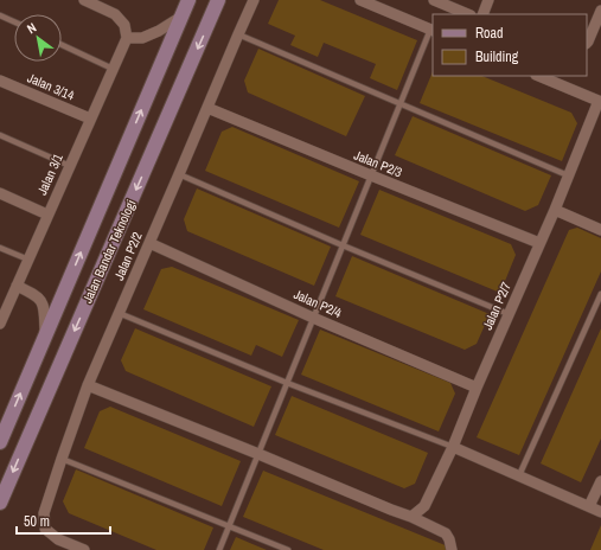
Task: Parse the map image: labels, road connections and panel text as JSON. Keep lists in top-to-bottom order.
{
  "streets": {
    "street": [
      "Jalan 3/14",
      "Jalan P2/3",
      "Jalan 3/1",
      "Jalan Bandar Teknologi",
      "Jalan P2/2",
      "Jalan P2/4",
      "Jalan P2/7"
    ]
  },
  "crossings": [
    ["Jalan 3/14", "Jalan 3/1"],
    ["Jalan P2/3", "Jalan P2/2"],
    ["Jalan P2/3", "Jalan P2/7"],
    ["Jalan P2/2", "Jalan P2/4"],
    ["Jalan P2/4", "Jalan P2/7"]
  ],
  "legend": ["Road", "Building"],
  "scale_bar": "50 m",
  "north": "top left"
}
